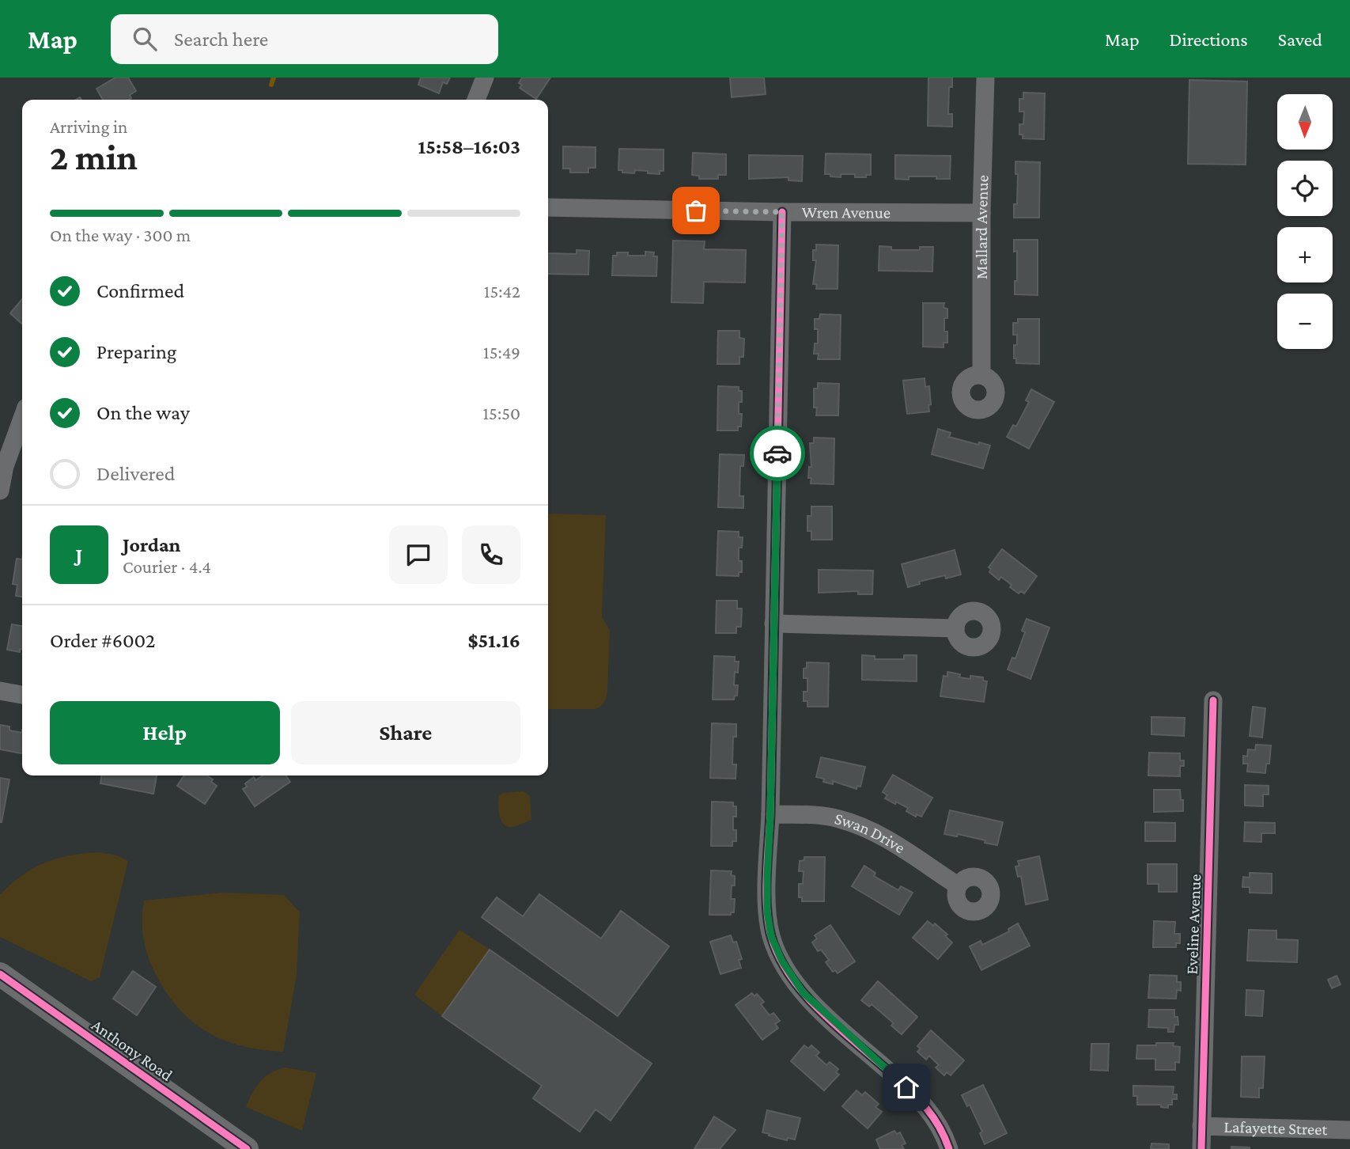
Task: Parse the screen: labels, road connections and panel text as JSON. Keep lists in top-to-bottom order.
{
  "streets": {
    "street": [
      "Wren Avenue",
      "Mallard Avenue",
      "Swan Drive",
      "Eveline Avenue",
      "Anthony Road",
      "Lafayette Street"
    ]
  },
  "crossings": [
    ["Wren Avenue", "Mallard Avenue"],
    ["Eveline Avenue", "Lafayette Street"]
  ],
  "north": "bottom",
  "page": {
    "header": "Map",
    "search": "Search here",
    "nav": ["Map", "Directions", "Saved"],
    "map_buttons": ["+", "−"],
    "heading": ["2 min", "Arriving in", "15:58–16:03"],
    "panel": [
      "Jordan",
      "Courier · 4.4",
      "Order #6002",
      "$51.16"
    ],
    "bar": "On the way · 300 m",
    "list": [
      ["Confirmed", "15:42"],
      ["Preparing", "15:49"],
      ["On the way", "15:50"],
      "Delivered"
    ],
    "round": "J",
    "buttons": ["Help", "Share"]
  }
}
